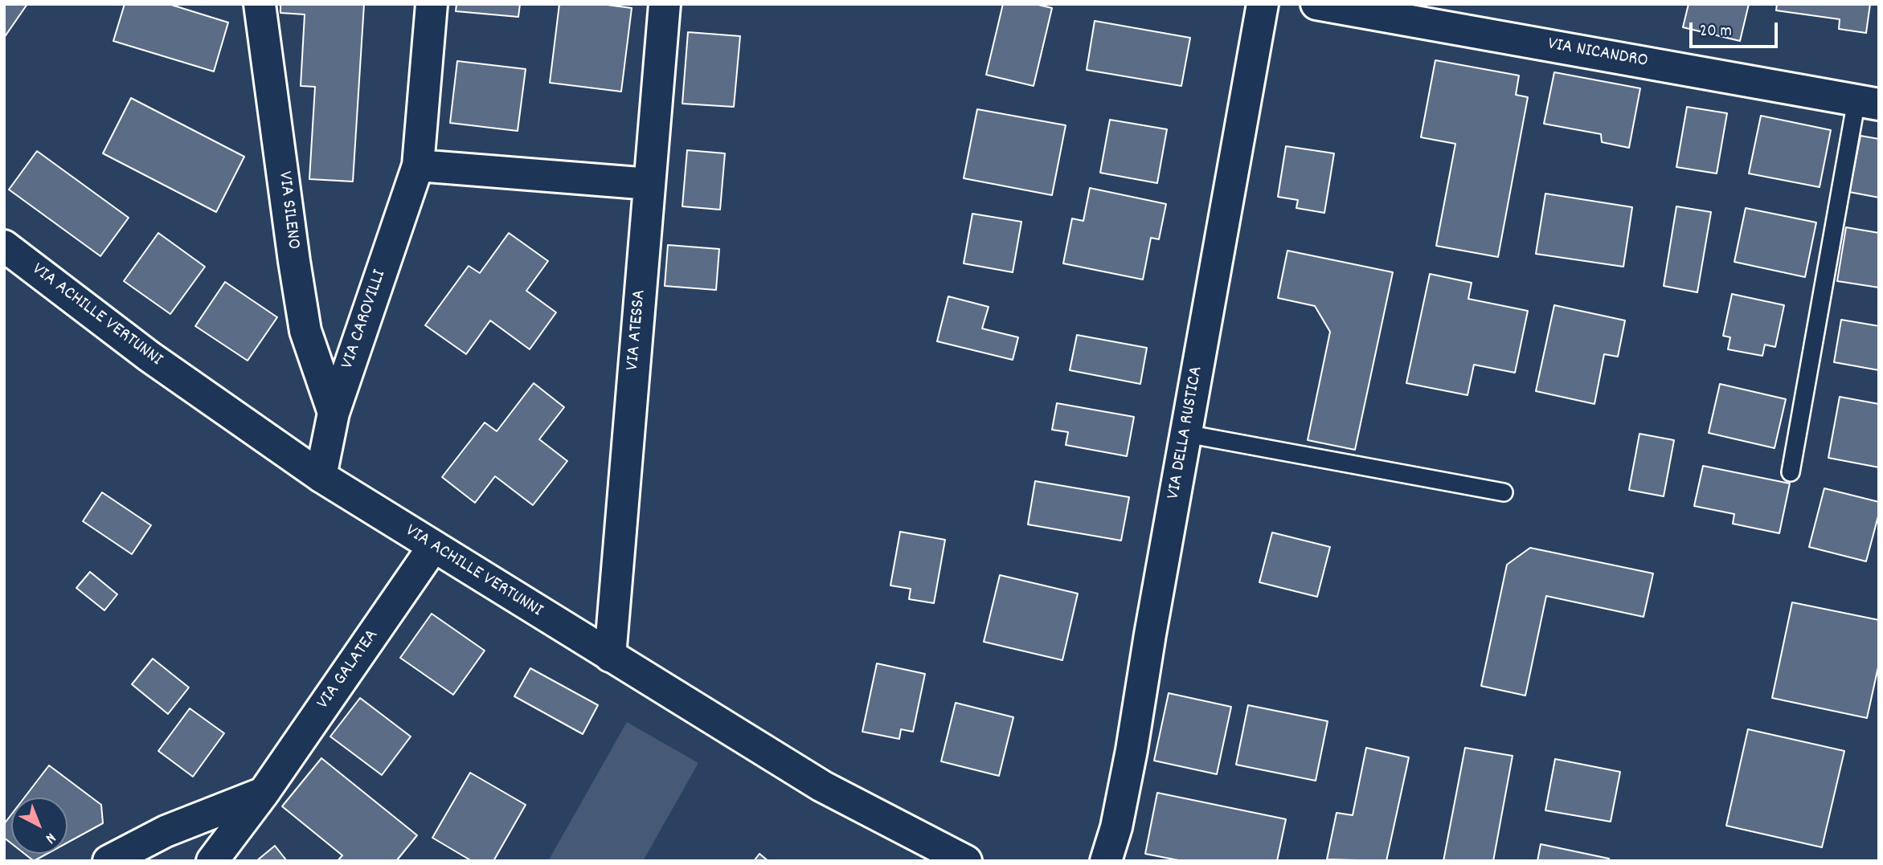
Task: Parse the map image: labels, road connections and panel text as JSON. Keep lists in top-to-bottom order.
{
  "streets": {
    "street": [
      "VIA NICANDRO",
      "VIA SILENO",
      "VIA ACHILLE VERTUNNI",
      "VIA CAROVILLI",
      "VIA ATESSA",
      "VIA DELLA RUSTICA",
      "VIA GALATEA"
    ]
  },
  "crossings": [
    ["VIA SILENO", "VIA CAROVILLI"],
    ["VIA ACHILLE VERTUNNI", "VIA CAROVILLI"],
    ["VIA ACHILLE VERTUNNI", "VIA ATESSA"],
    ["VIA ACHILLE VERTUNNI", "VIA GALATEA"]
  ],
  "scale_bar": "20 m",
  "north": "bottom right"
}
